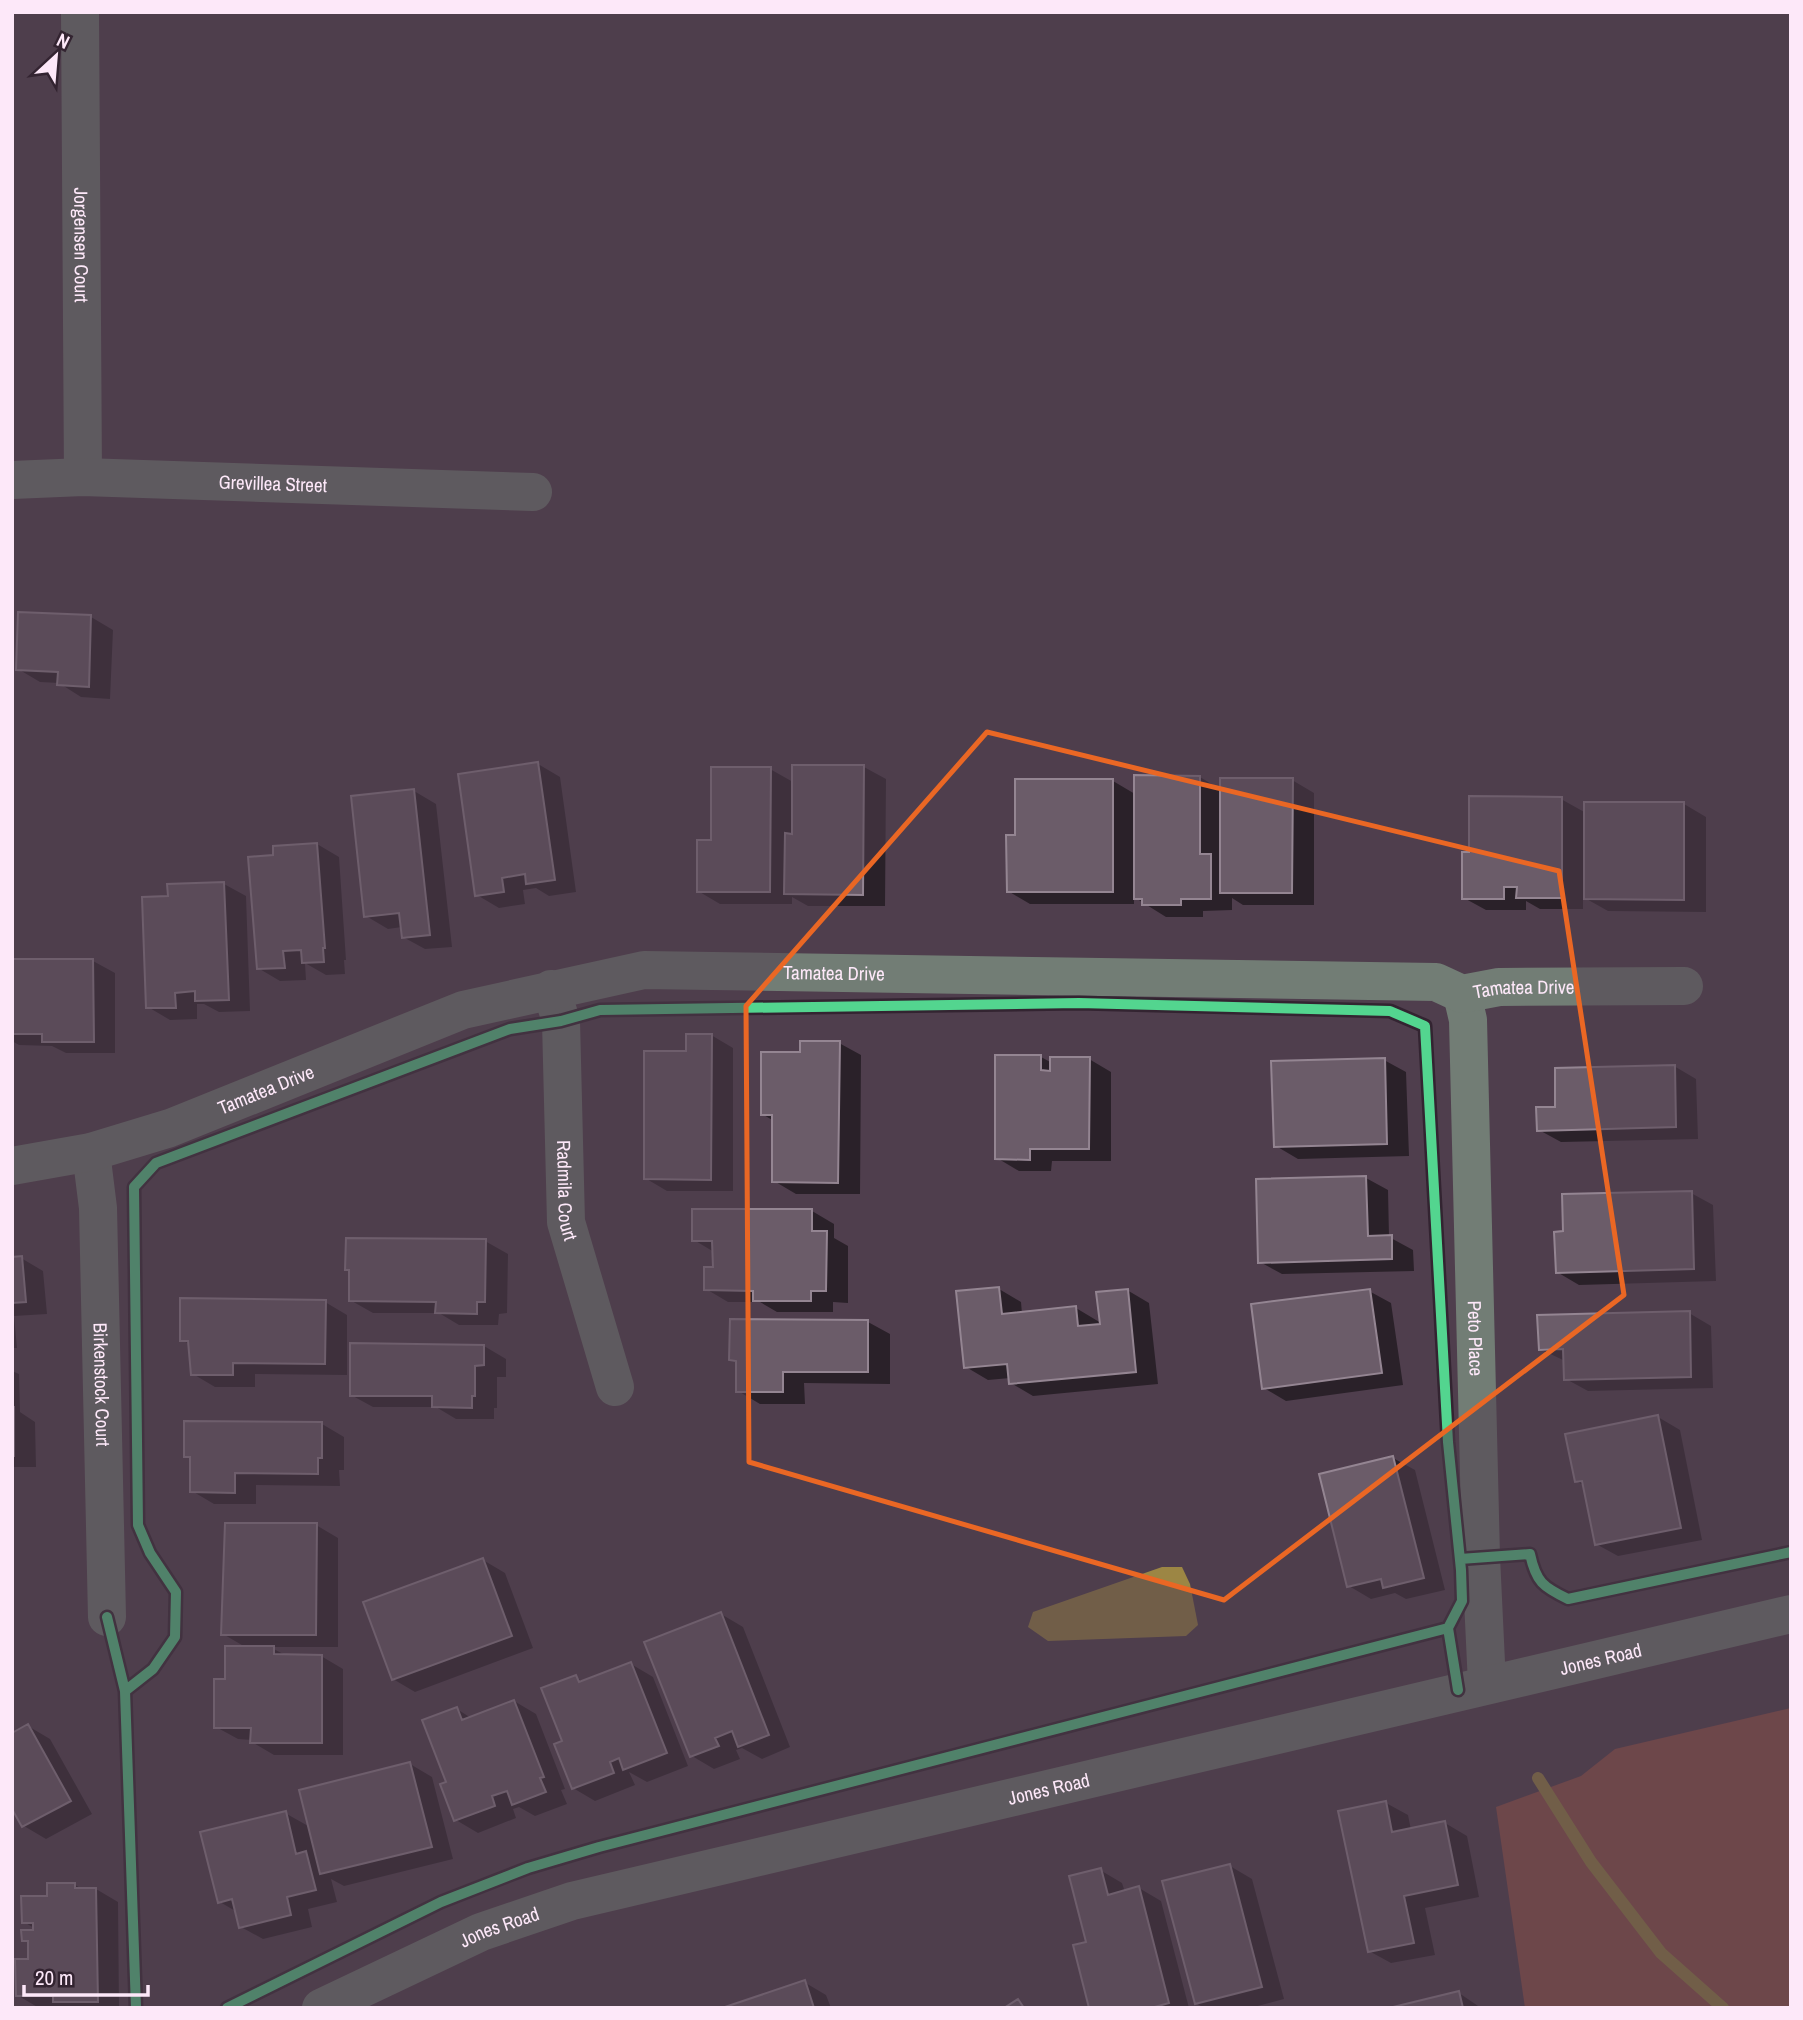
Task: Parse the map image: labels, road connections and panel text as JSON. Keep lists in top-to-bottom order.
{
  "streets": {
    "street": [
      "Jorgensen Court",
      "Grevillea Street",
      "Tamatea Drive",
      "Radmila Court",
      "Peto Place",
      "Birkenstock Court",
      "Jones Road"
    ]
  },
  "crossings": [
    ["Jorgensen Court", "Grevillea Street"],
    ["Tamatea Drive", "Radmila Court"],
    ["Tamatea Drive", "Peto Place"],
    ["Tamatea Drive", "Birkenstock Court"],
    ["Peto Place", "Jones Road"]
  ],
  "scale_bar": "20 m",
  "north": "top right"
}
